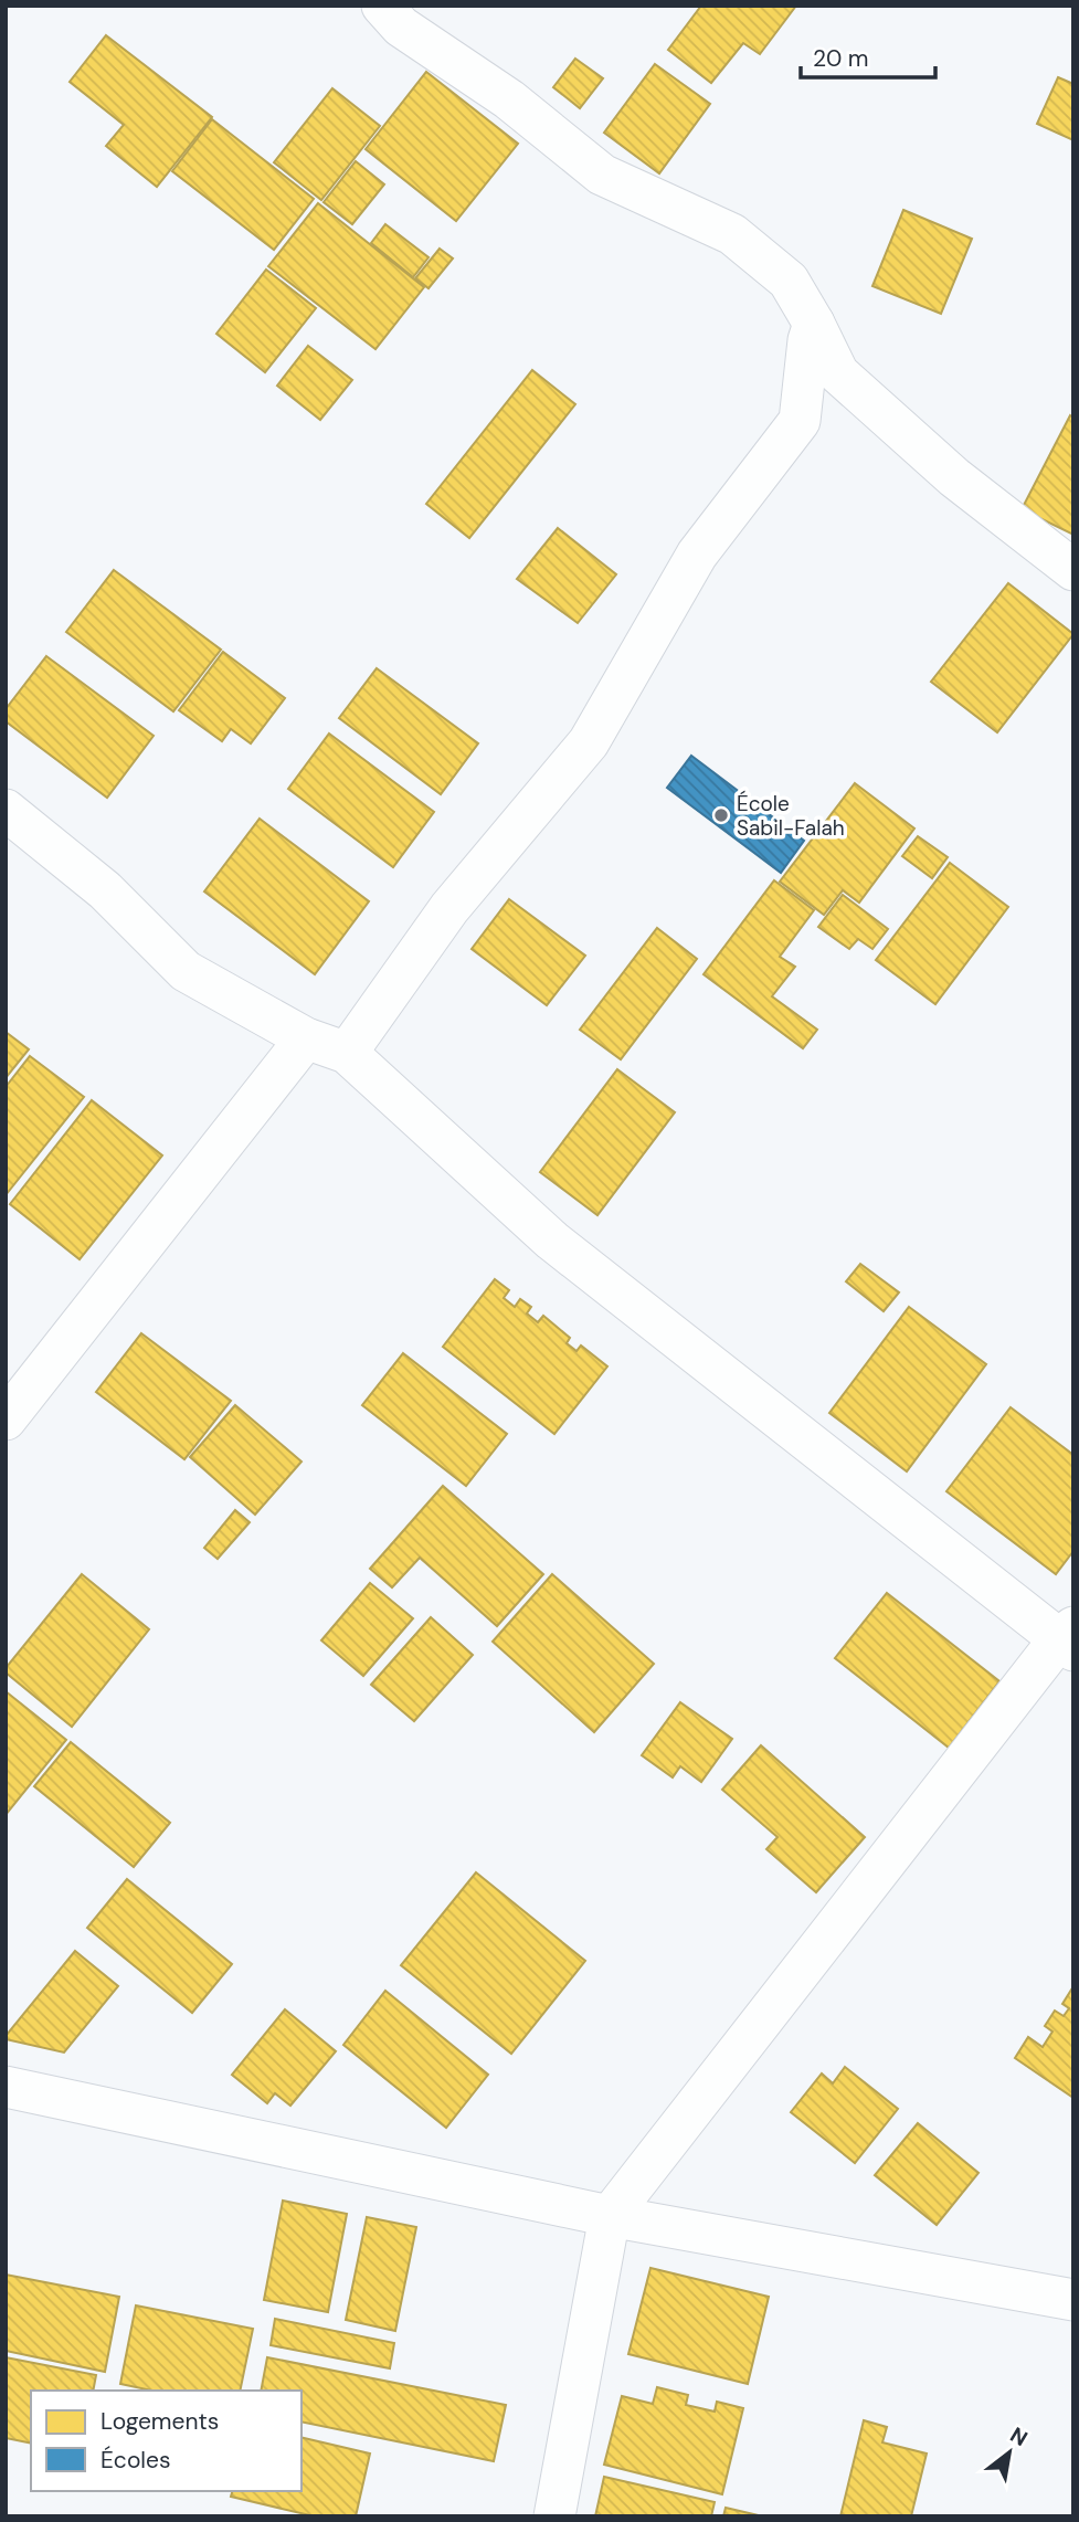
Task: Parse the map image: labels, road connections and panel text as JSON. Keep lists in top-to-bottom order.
{
  "places": ["École Sabil-Falah"],
  "legend": ["Logements", "Écoles"],
  "scale_bar": "20 m",
  "north": "top right"
}
